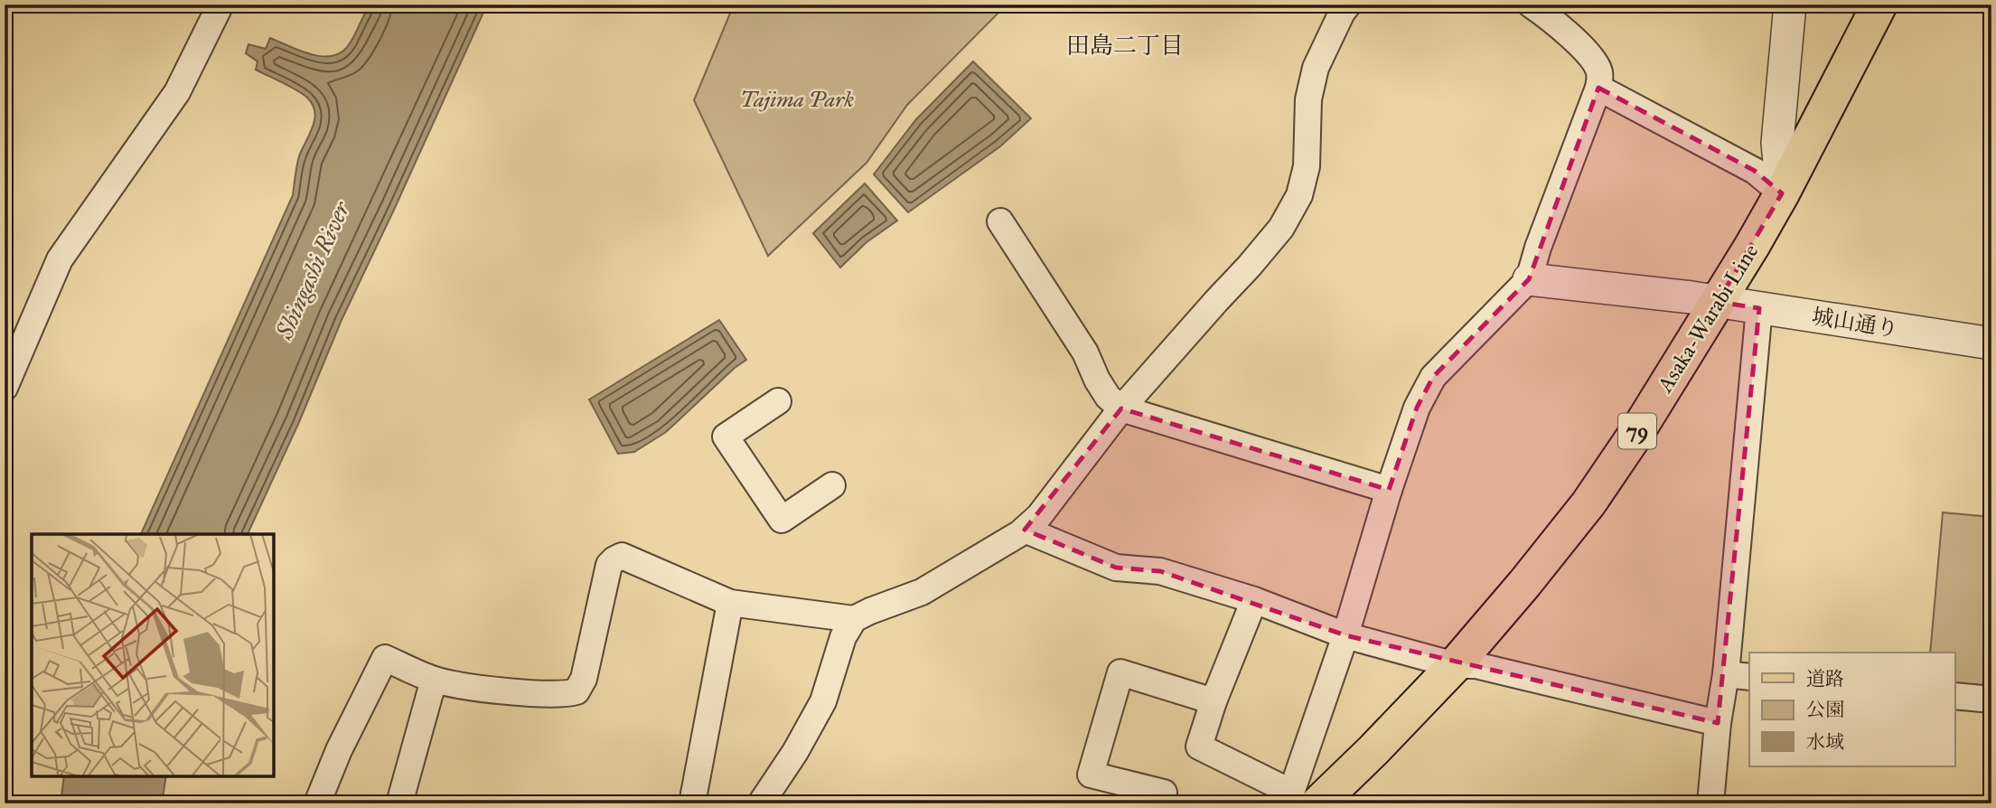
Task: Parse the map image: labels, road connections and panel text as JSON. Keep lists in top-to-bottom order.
{
  "streets": {
    "main road": ["Asaka-Warabi Line", "79"],
    "street": ["城山通り"]
  },
  "crossings": [
    ["Asaka-Warabi Line", "城山通り"]
  ],
  "districts": ["田島二丁目"],
  "water": ["Shingashi River"],
  "parks": ["Tajima Park"],
  "legend": ["道路", "公園", "水域"]
}
